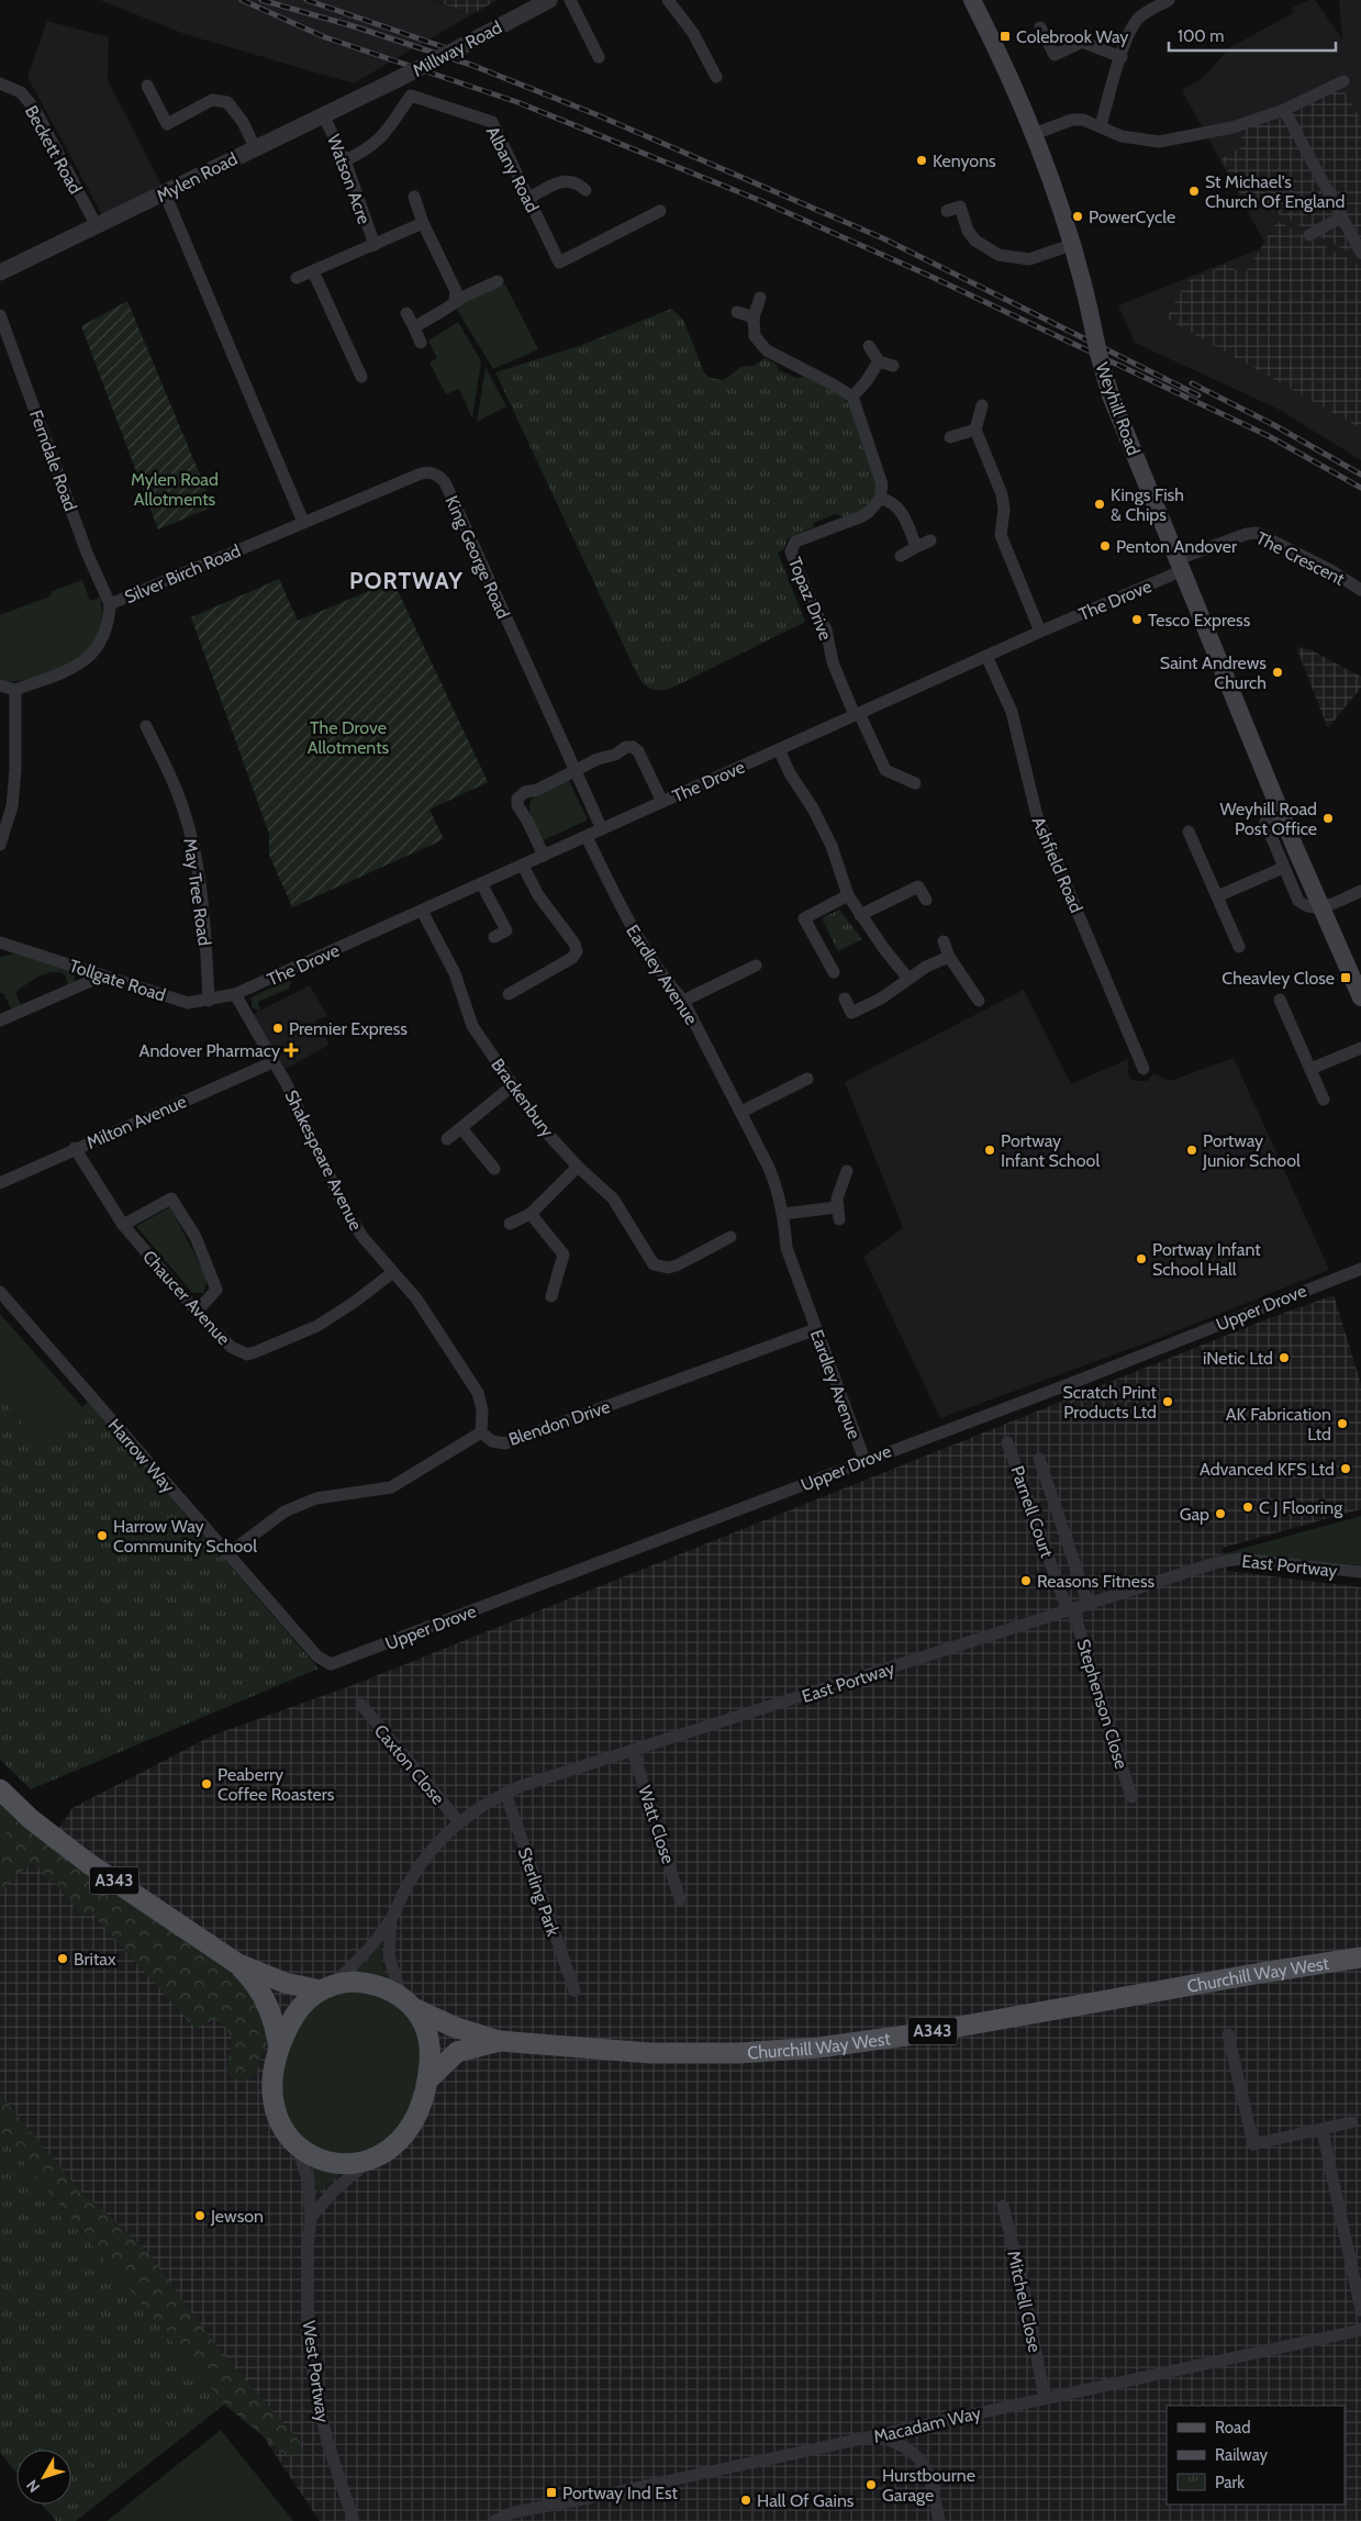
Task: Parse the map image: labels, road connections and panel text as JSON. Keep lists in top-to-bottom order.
{
  "streets": {
    "main road": ["Weyhill Road", "A343", "Churchill Way West"],
    "street": [
      "Millway Road",
      "Beckett Road",
      "Albany Road",
      "Mylen Road",
      "Watson Acre",
      "Ferndale Road",
      "King George Road",
      "The Crescent",
      "Silver Birch Road",
      "Topaz Drive",
      "The Drove",
      "Ashfield Road",
      "May Tree Road",
      "Eardley Avenue",
      "Tollgate Road",
      "Brackenbury",
      "Milton Avenue",
      "Shakespeare Avenue",
      "Chaucer Avenue",
      "Upper Drove",
      "Blendon Drive",
      "Harrow Way",
      "Parnell Court",
      "East Portway",
      "Stephenson Close",
      "Caxton Close",
      "Watt Close",
      "Sterling Park",
      "Mitchell Close",
      "West Portway",
      "Macadam Way"
    ]
  },
  "crossings": [
    ["Millway Road", "Mylen Road"],
    ["Beckett Road", "Mylen Road"],
    ["Albany Road", "Watson Acre"],
    ["Mylen Road", "Watson Acre"],
    ["Weyhill Road", "The Crescent"],
    ["Weyhill Road", "The Drove"],
    ["Ferndale Road", "Silver Birch Road"],
    ["King George Road", "Silver Birch Road"],
    ["King George Road", "The Drove"],
    ["The Crescent", "The Drove"],
    ["Topaz Drive", "The Drove"],
    ["The Drove", "Ashfield Road"],
    ["The Drove", "Eardley Avenue"],
    ["The Drove", "Tollgate Road"],
    ["The Drove", "Brackenbury"],
    ["The Drove", "Shakespeare Avenue"],
    ["May Tree Road", "Tollgate Road"],
    ["Eardley Avenue", "Upper Drove"],
    ["Eardley Avenue", "Blendon Drive"],
    ["Tollgate Road", "Shakespeare Avenue"],
    ["Milton Avenue", "Shakespeare Avenue"],
    ["Milton Avenue", "Chaucer Avenue"],
    ["Shakespeare Avenue", "Chaucer Avenue"],
    ["Shakespeare Avenue", "Blendon Drive"],
    ["Upper Drove", "Harrow Way"],
    ["Blendon Drive", "Harrow Way"],
    ["Parnell Court", "East Portway"],
    ["Parnell Court", "Stephenson Close"],
    ["East Portway", "Stephenson Close"],
    ["East Portway", "Caxton Close"],
    ["East Portway", "Watt Close"],
    ["East Portway", "Sterling Park"],
    ["East Portway", "Churchill Way West"],
    ["East Portway", "West Portway"],
    ["Churchill Way West", "West Portway"],
    ["Mitchell Close", "Macadam Way"]
  ],
  "districts": ["PORTWAY"],
  "parks": ["Mylen Road Allotments", "The Drove Allotments"],
  "places": {
    "transit": ["Colebrook Way", "Cheavley Close", "Portway Ind Est"],
    "other": [
      "Kenyons",
      "St Michael's Church Of England",
      "PowerCycle",
      "Kings Fish & Chips",
      "Penton Andover",
      "Tesco Express",
      "Saint Andrews Church",
      "Weyhill Road Post Office",
      "Premier Express",
      "Portway Infant School",
      "Portway Junior School",
      "Portway Infant School Hall",
      "iNetic Ltd",
      "Scratch Print Products Ltd",
      "AK Fabrication Ltd",
      "Advanced KFS Ltd",
      "C J Flooring",
      "Gap",
      "Harrow Way Community School",
      "Reasons Fitness",
      "Peaberry Coffee Roasters",
      "Britax",
      "Jewson",
      "Hurstbourne Garage",
      "Hall Of Gains"
    ],
    "health": ["Andover Pharmacy"]
  },
  "legend": ["Road", "Railway", "Park"],
  "scale_bar": "100 m",
  "north": "bottom left"
}
